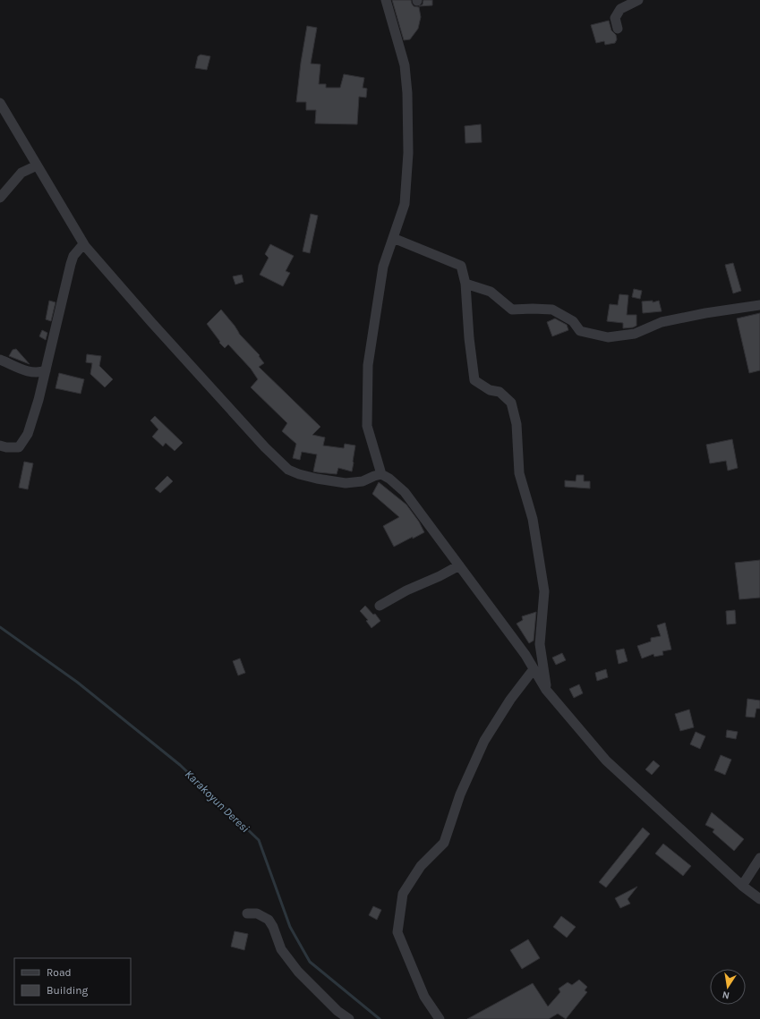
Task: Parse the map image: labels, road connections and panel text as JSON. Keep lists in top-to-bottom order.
{
  "water": ["Karakoyun Deresi"],
  "legend": ["Road", "Building"],
  "north": "bottom"
}
